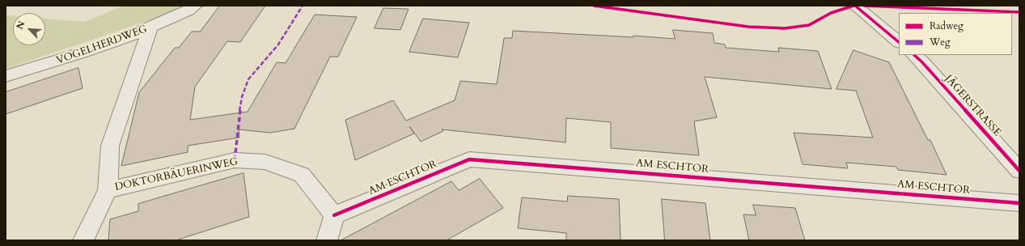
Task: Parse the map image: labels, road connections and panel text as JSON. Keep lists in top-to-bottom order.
{
  "streets": {
    "street": [
      "VOGELHERDWEG",
      "JÄGERSTRASSE",
      "AM ESCHTOR",
      "DOKTORBÄUERINWEG"
    ]
  },
  "crossings": [
    ["VOGELHERDWEG", "DOKTORBÄUERINWEG"],
    ["AM ESCHTOR", "DOKTORBÄUERINWEG"]
  ],
  "legend": ["Radweg", "Weg"],
  "north": "top left"
}
